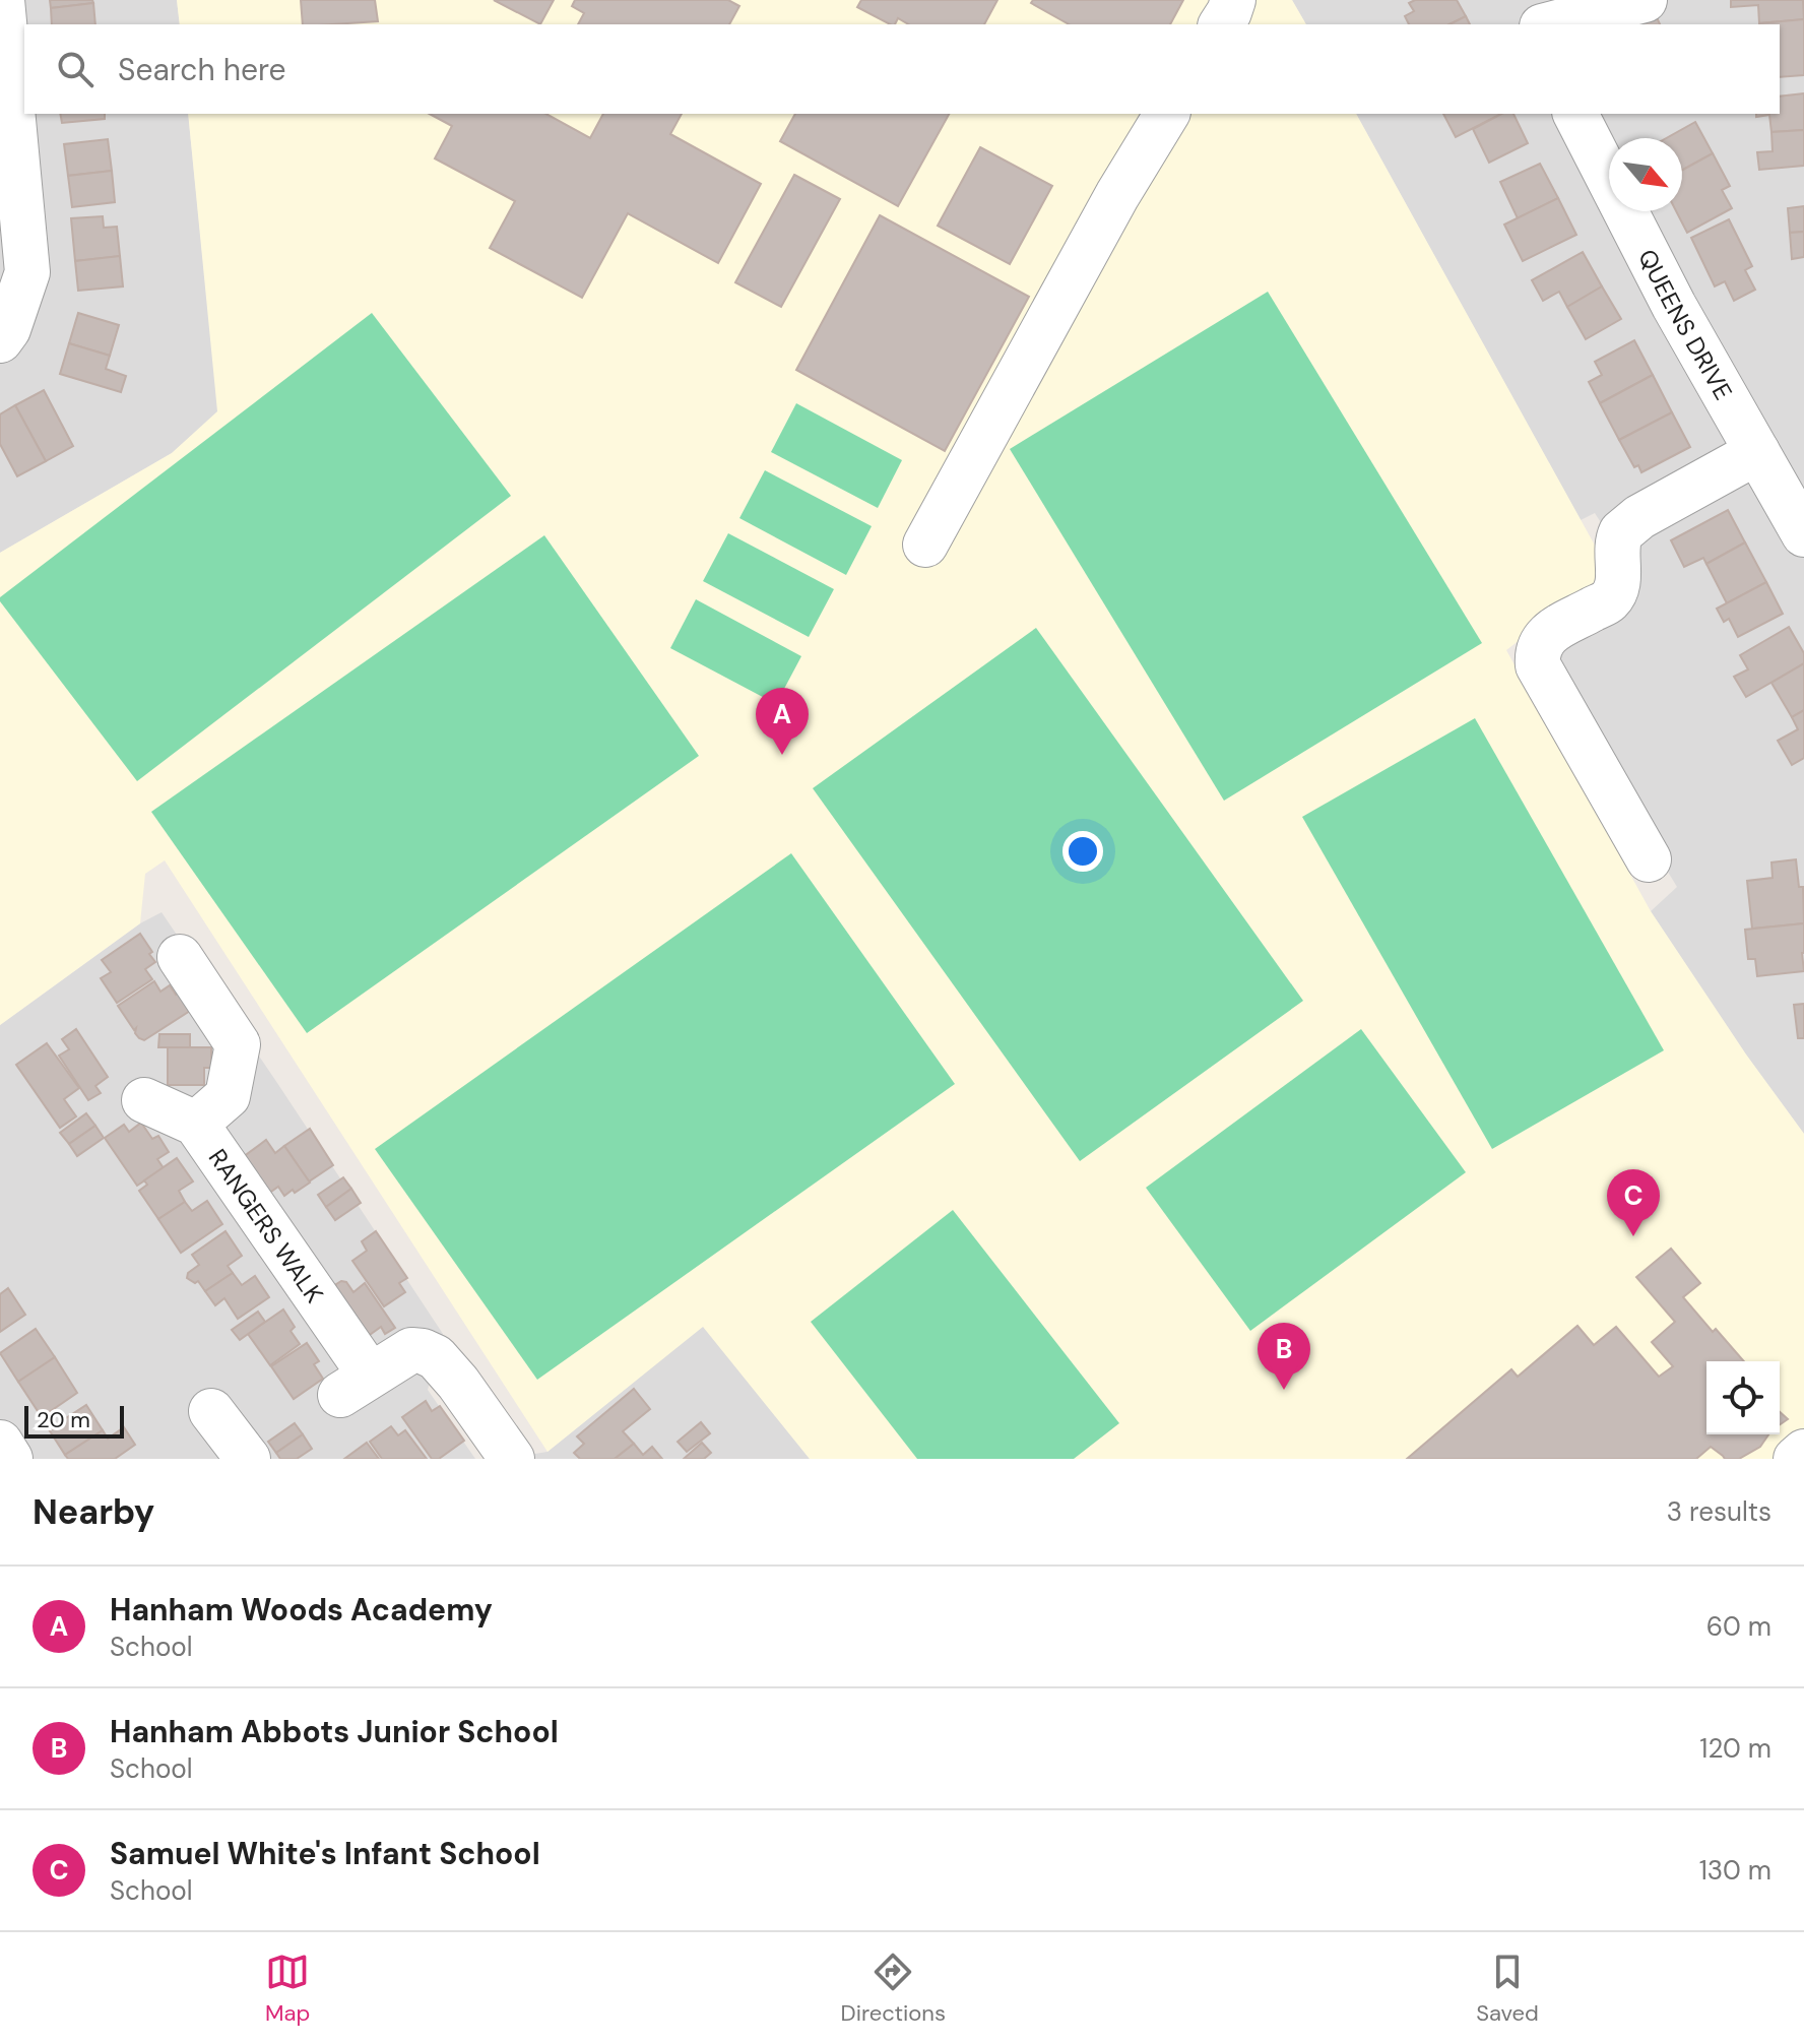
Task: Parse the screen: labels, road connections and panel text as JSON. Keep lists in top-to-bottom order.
{
  "streets": {
    "street": ["QUEENS DRIVE", "RANGERS WALK"]
  },
  "scale_bar": "20 m",
  "north": "bottom right",
  "page": {
    "search": "Search here",
    "pins": ["A", "C", "B"],
    "scale": "20 m",
    "heading": ["Nearby", "3 results"],
    "list": [
      {
        "mark": "A",
        "name": "Hanham Woods Academy",
        "note": "School",
        "value": "60 m"
      },
      {
        "mark": "B",
        "name": "Hanham Abbots Junior School",
        "note": "School",
        "value": "120 m"
      },
      {
        "mark": "C",
        "name": "Samuel White's Infant School",
        "note": "School",
        "value": "130 m"
      }
    ],
    "nav": ["Map", "Directions", "Saved"]
  }
}
